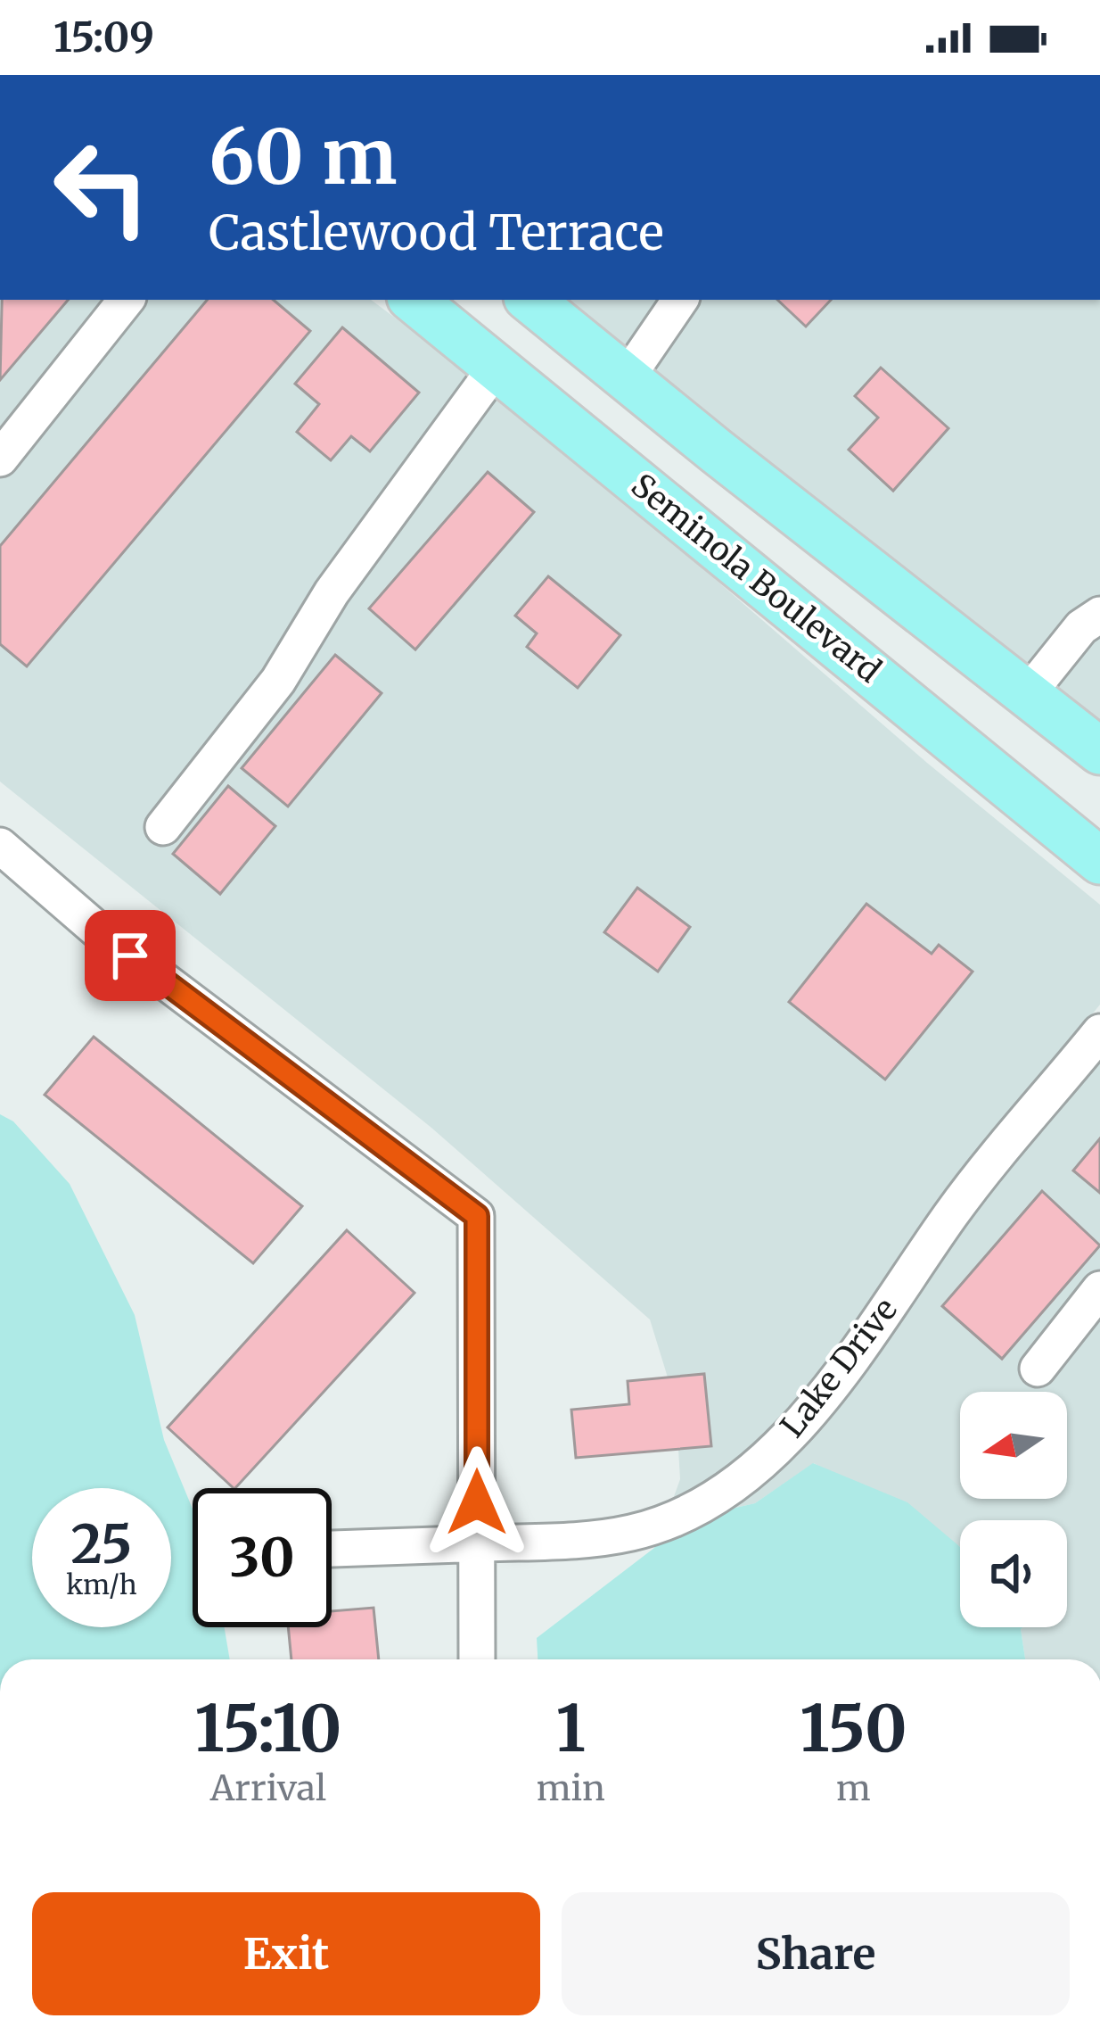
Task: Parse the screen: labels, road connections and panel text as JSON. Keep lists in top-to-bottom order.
{
  "streets": {
    "main road": ["Seminola Boulevard"],
    "street": ["Lake Drive"]
  },
  "north": "left",
  "page": {
    "status": "15:09",
    "turn": ["60 m", "Castlewood Terrace"],
    "speed": "25 km/h",
    "limit": "30",
    "eta": [
      "15:10",
      "Arrival",
      "1",
      "min",
      "150",
      "m"
    ],
    "buttons": ["Exit", "Share"]
  }
}
